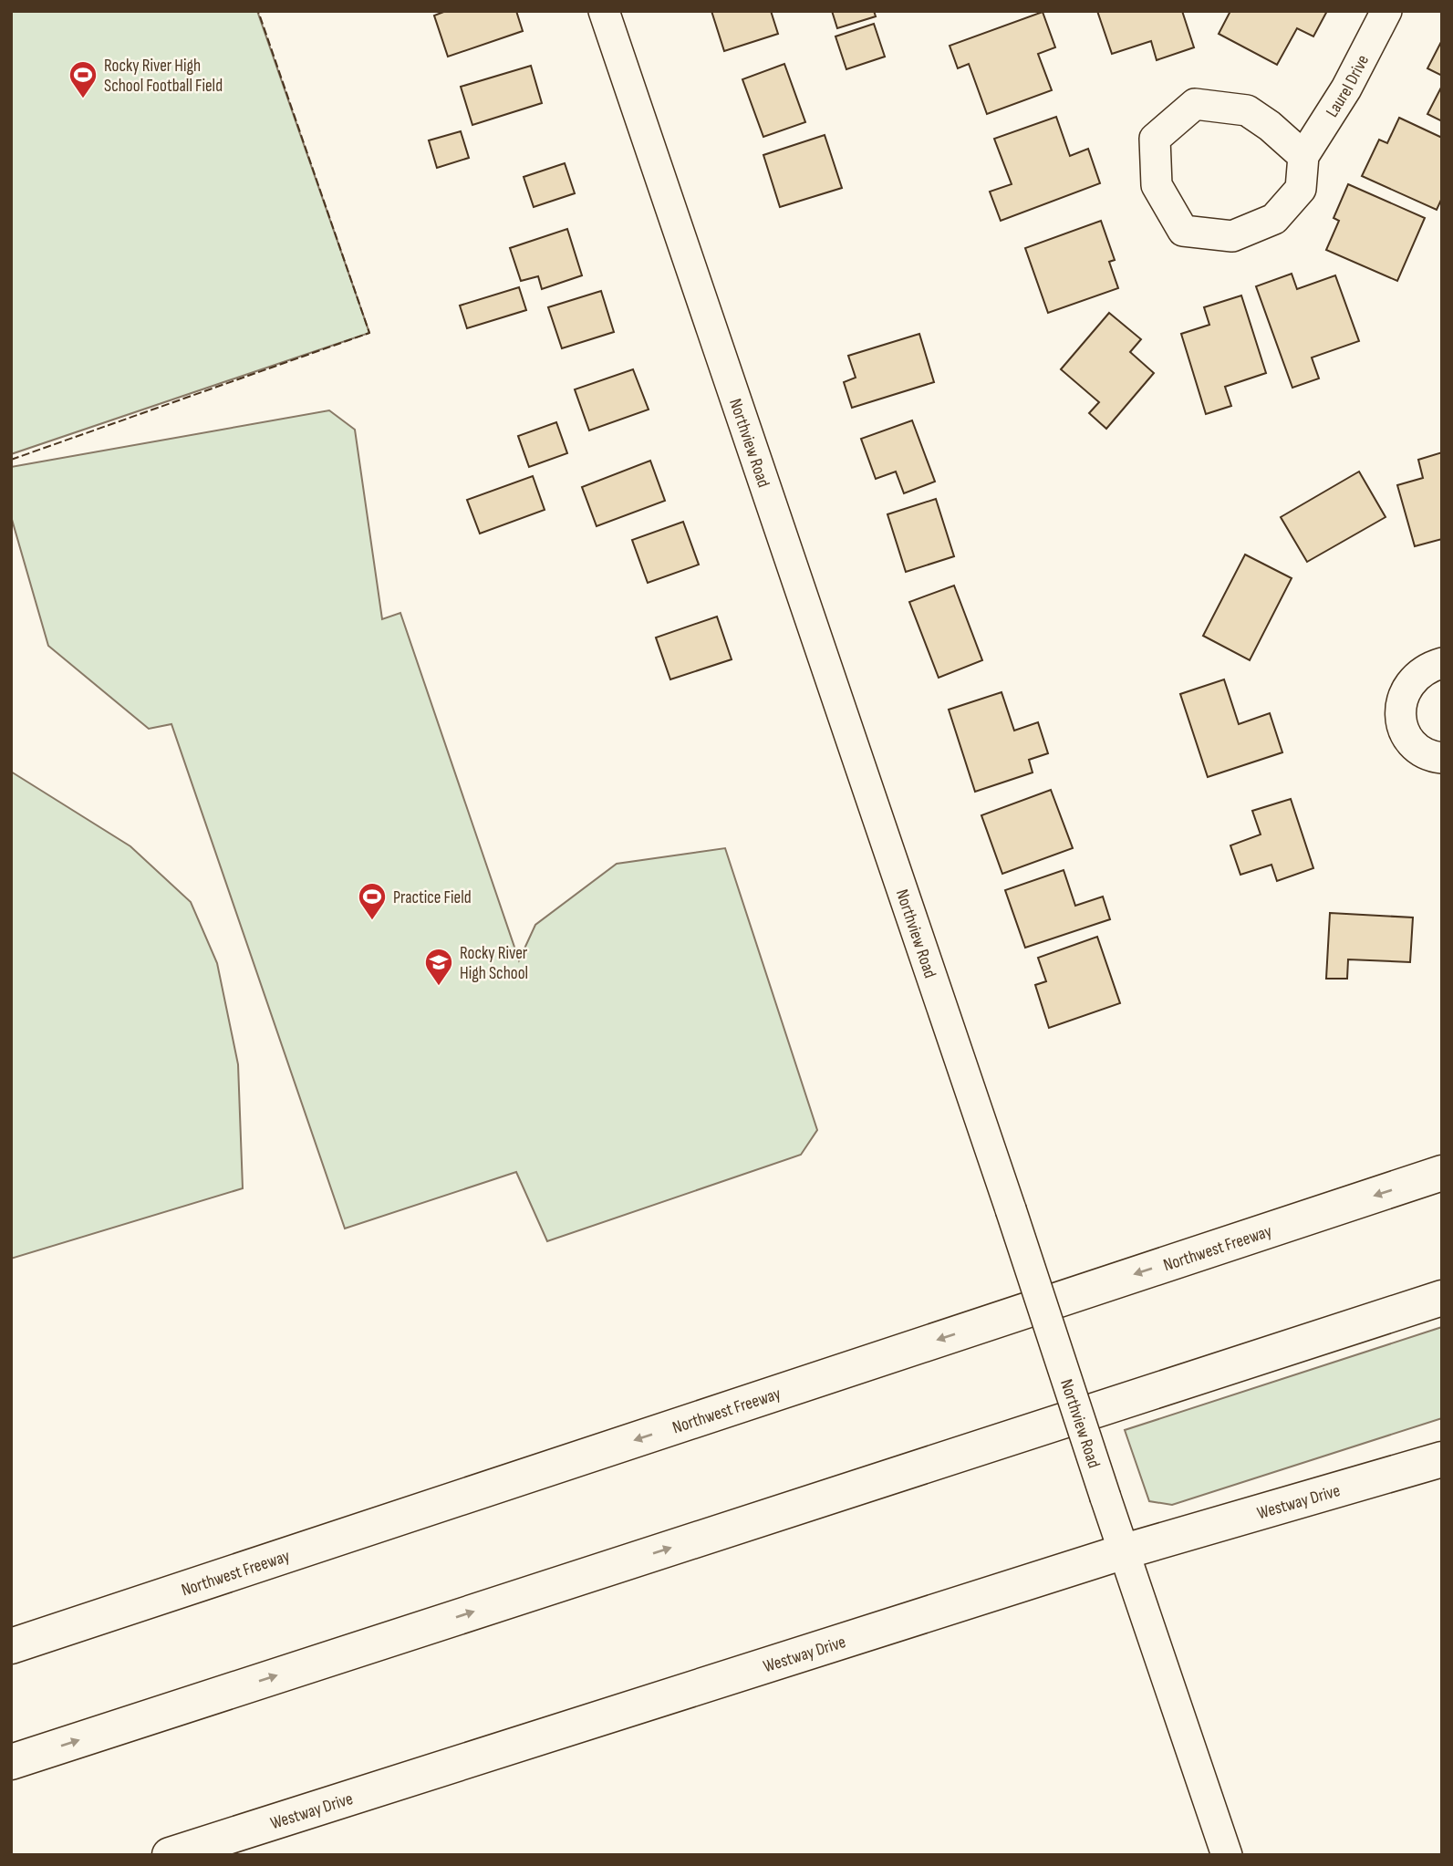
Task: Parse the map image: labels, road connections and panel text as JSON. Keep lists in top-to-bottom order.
{
  "streets": {
    "main road": ["Northwest Freeway", "Westway Drive"],
    "street": ["Laurel Drive", "Northview Road"]
  },
  "crossings": [
    ["Northview Road", "Westway Drive"]
  ],
  "places": {
    "sports": ["Rocky River High School Football Field", "Practice Field"],
    "school or university": ["Rocky River High School"]
  }
}
